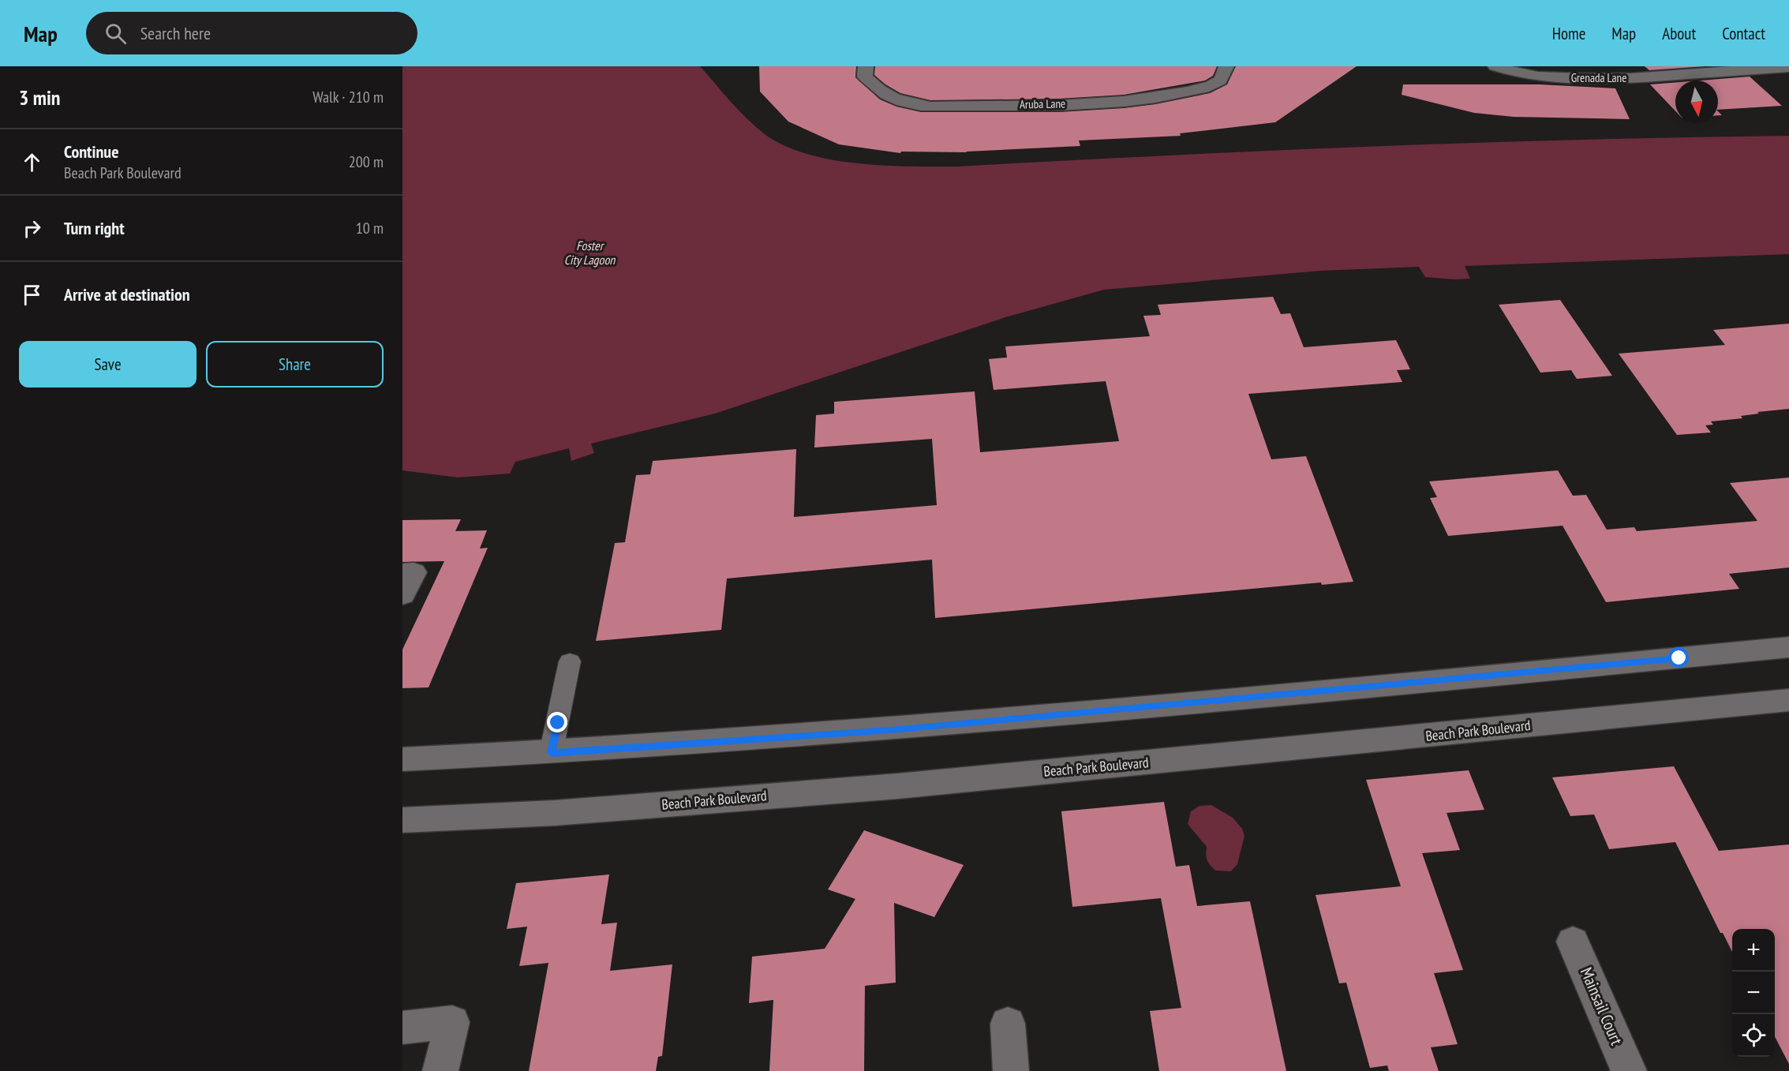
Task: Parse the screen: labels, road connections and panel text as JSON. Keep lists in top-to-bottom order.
{
  "streets": {
    "main road": [
      "Grenada Lane",
      "Aruba Lane",
      "Beach Park Boulevard",
      "Mainsail Court"
    ]
  },
  "water": ["Foster City Lagoon"],
  "north": "bottom",
  "page": {
    "header": "Map",
    "search": "Search here",
    "nav": [
      "Home",
      "Map",
      "About",
      "Contact"
    ],
    "heading": ["3 min", "Walk · 210 m"],
    "list": [
      ["Continue", "Beach Park Boulevard", "200 m"],
      ["Turn right", "10 m"],
      "Arrive at destination"
    ],
    "buttons": ["Save", "Share"],
    "map_buttons": ["+", "−"]
  }
}
